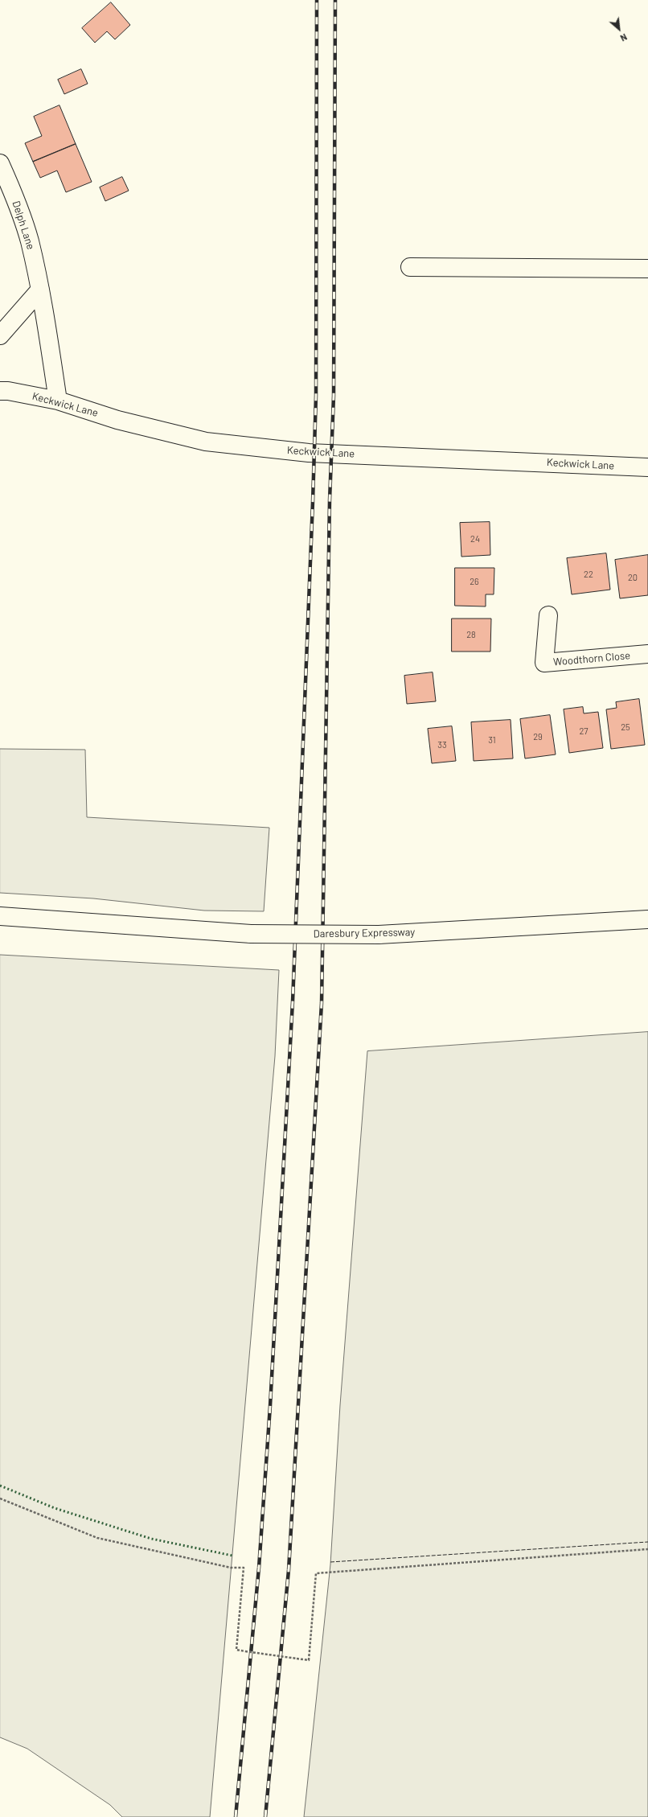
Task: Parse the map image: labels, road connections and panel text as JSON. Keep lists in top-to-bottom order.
{
  "streets": {
    "street": [
      "Delph Lane",
      "Keckwick Lane",
      "Woodthorn Close",
      "Daresbury Expressway"
    ]
  },
  "crossings": [
    ["Delph Lane", "Keckwick Lane"]
  ],
  "house_numbers": [
    "24",
    "22",
    "20",
    "26",
    "28",
    "25",
    "27",
    "29",
    "31",
    "33"
  ],
  "north": "bottom right"
}
